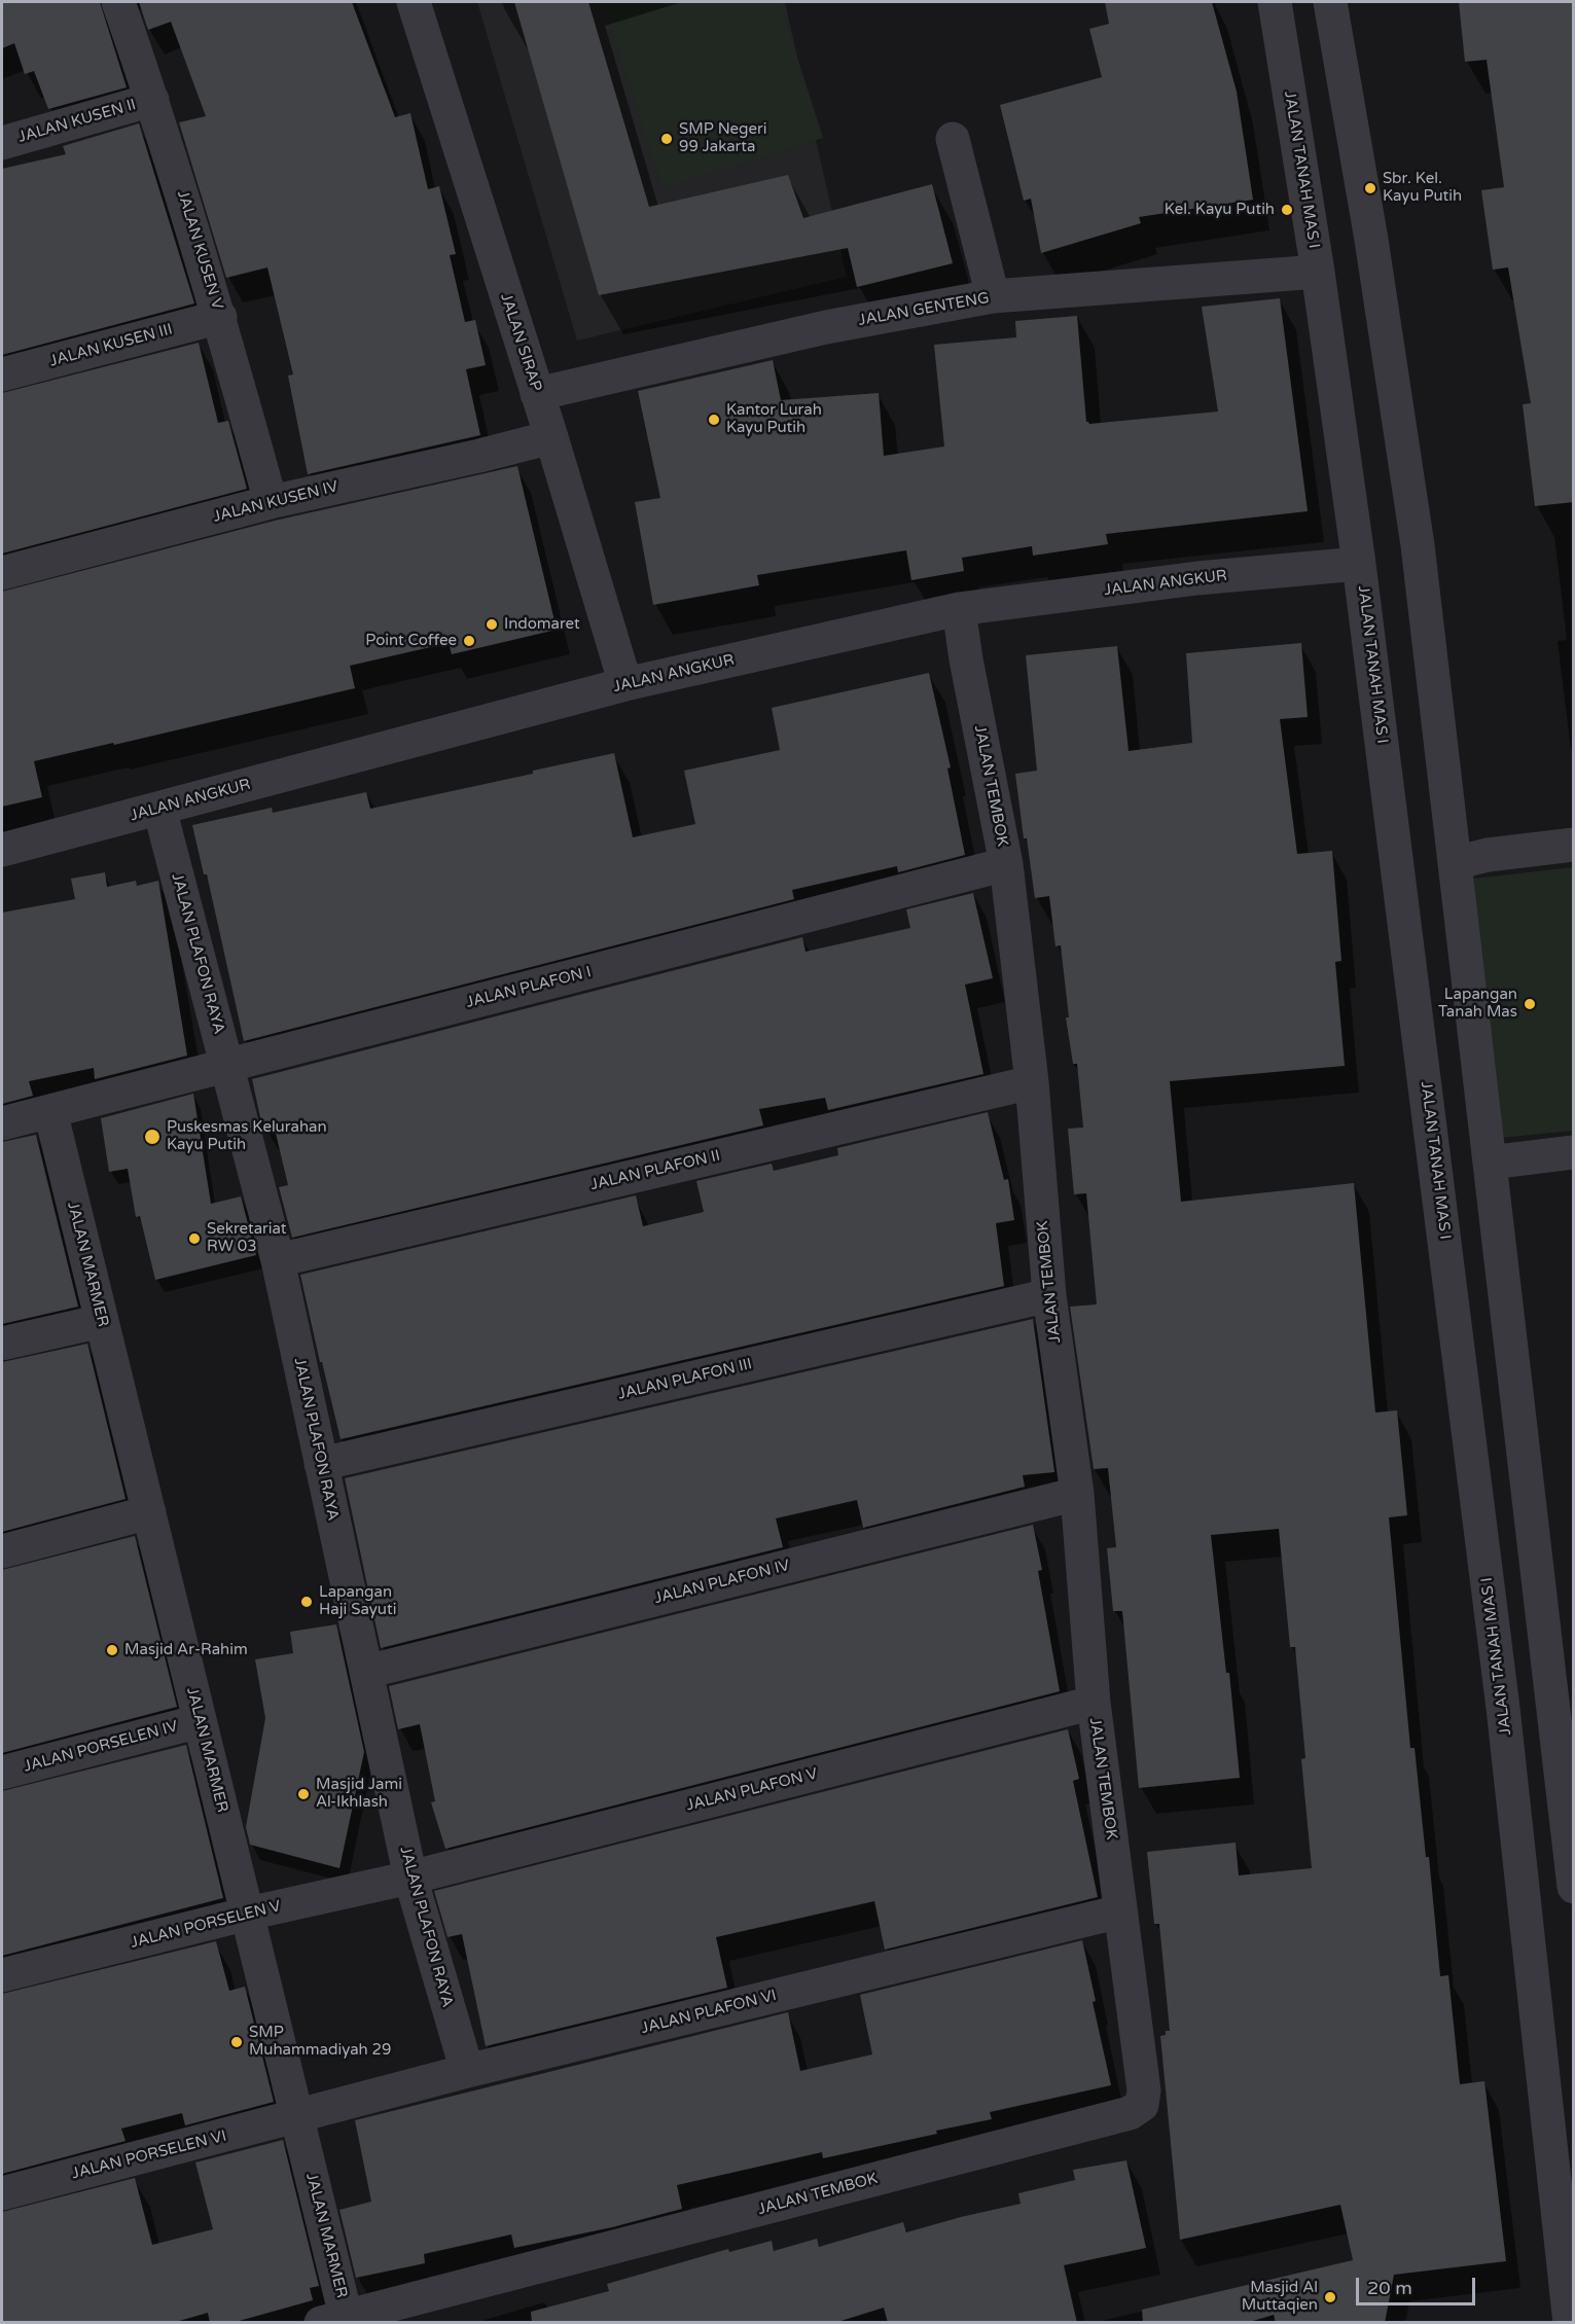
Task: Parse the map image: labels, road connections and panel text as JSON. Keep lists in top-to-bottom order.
{
  "streets": {
    "street": [
      "JALAN KUSEN II",
      "JALAN TANAH MAS I",
      "JALAN KUSEN V",
      "JALAN GENTENG",
      "JALAN SIRAP",
      "JALAN KUSEN III",
      "JALAN KUSEN IV",
      "JALAN ANGKUR",
      "JALAN TEMBOK",
      "JALAN PLAFON RAYA",
      "JALAN PLAFON I",
      "JALAN PLAFON II",
      "JALAN MARMER",
      "JALAN PLAFON III",
      "JALAN PLAFON IV",
      "JALAN PORSELEN IV",
      "JALAN PLAFON V",
      "JALAN PORSELEN V",
      "JALAN PLAFON VI",
      "JALAN PORSELEN VI"
    ]
  },
  "crossings": [
    ["JALAN KUSEN II", "JALAN KUSEN V"],
    ["JALAN TANAH MAS I", "JALAN GENTENG"],
    ["JALAN TANAH MAS I", "JALAN ANGKUR"],
    ["JALAN KUSEN V", "JALAN KUSEN III"],
    ["JALAN KUSEN V", "JALAN KUSEN IV"],
    ["JALAN GENTENG", "JALAN SIRAP"],
    ["JALAN SIRAP", "JALAN KUSEN IV"],
    ["JALAN SIRAP", "JALAN ANGKUR"],
    ["JALAN ANGKUR", "JALAN TEMBOK"],
    ["JALAN ANGKUR", "JALAN PLAFON RAYA"],
    ["JALAN TEMBOK", "JALAN PLAFON I"],
    ["JALAN TEMBOK", "JALAN PLAFON II"],
    ["JALAN TEMBOK", "JALAN MARMER"],
    ["JALAN TEMBOK", "JALAN PLAFON III"],
    ["JALAN TEMBOK", "JALAN PLAFON IV"],
    ["JALAN TEMBOK", "JALAN PLAFON V"],
    ["JALAN TEMBOK", "JALAN PLAFON VI"],
    ["JALAN PLAFON RAYA", "JALAN PLAFON I"],
    ["JALAN PLAFON RAYA", "JALAN PLAFON II"],
    ["JALAN PLAFON RAYA", "JALAN PLAFON III"],
    ["JALAN PLAFON RAYA", "JALAN PLAFON IV"],
    ["JALAN PLAFON RAYA", "JALAN PLAFON V"],
    ["JALAN PLAFON RAYA", "JALAN PORSELEN V"],
    ["JALAN PLAFON RAYA", "JALAN PLAFON VI"],
    ["JALAN PLAFON I", "JALAN MARMER"],
    ["JALAN MARMER", "JALAN PORSELEN IV"],
    ["JALAN MARMER", "JALAN PORSELEN V"],
    ["JALAN MARMER", "JALAN PLAFON VI"],
    ["JALAN MARMER", "JALAN PORSELEN VI"],
    ["JALAN PLAFON V", "JALAN PORSELEN V"],
    ["JALAN PLAFON VI", "JALAN PORSELEN VI"]
  ],
  "places": [
    "SMP Negeri 99 Jakarta",
    "Sbr. Kel. Kayu Putih",
    "Kel. Kayu Putih",
    "Kantor Lurah Kayu Putih",
    "Indomaret",
    "Point Coffee",
    "Lapangan Tanah Mas",
    "Puskesmas Kelurahan Kayu Putih",
    "Sekretariat RW 03",
    "Lapangan Haji Sayuti",
    "Masjid Ar-Rahim",
    "Masjid Jami Al-Ikhlash",
    "SMP Muhammadiyah 29",
    "Masjid Al Muttaqien"
  ],
  "scale_bar": "20 m"
}
